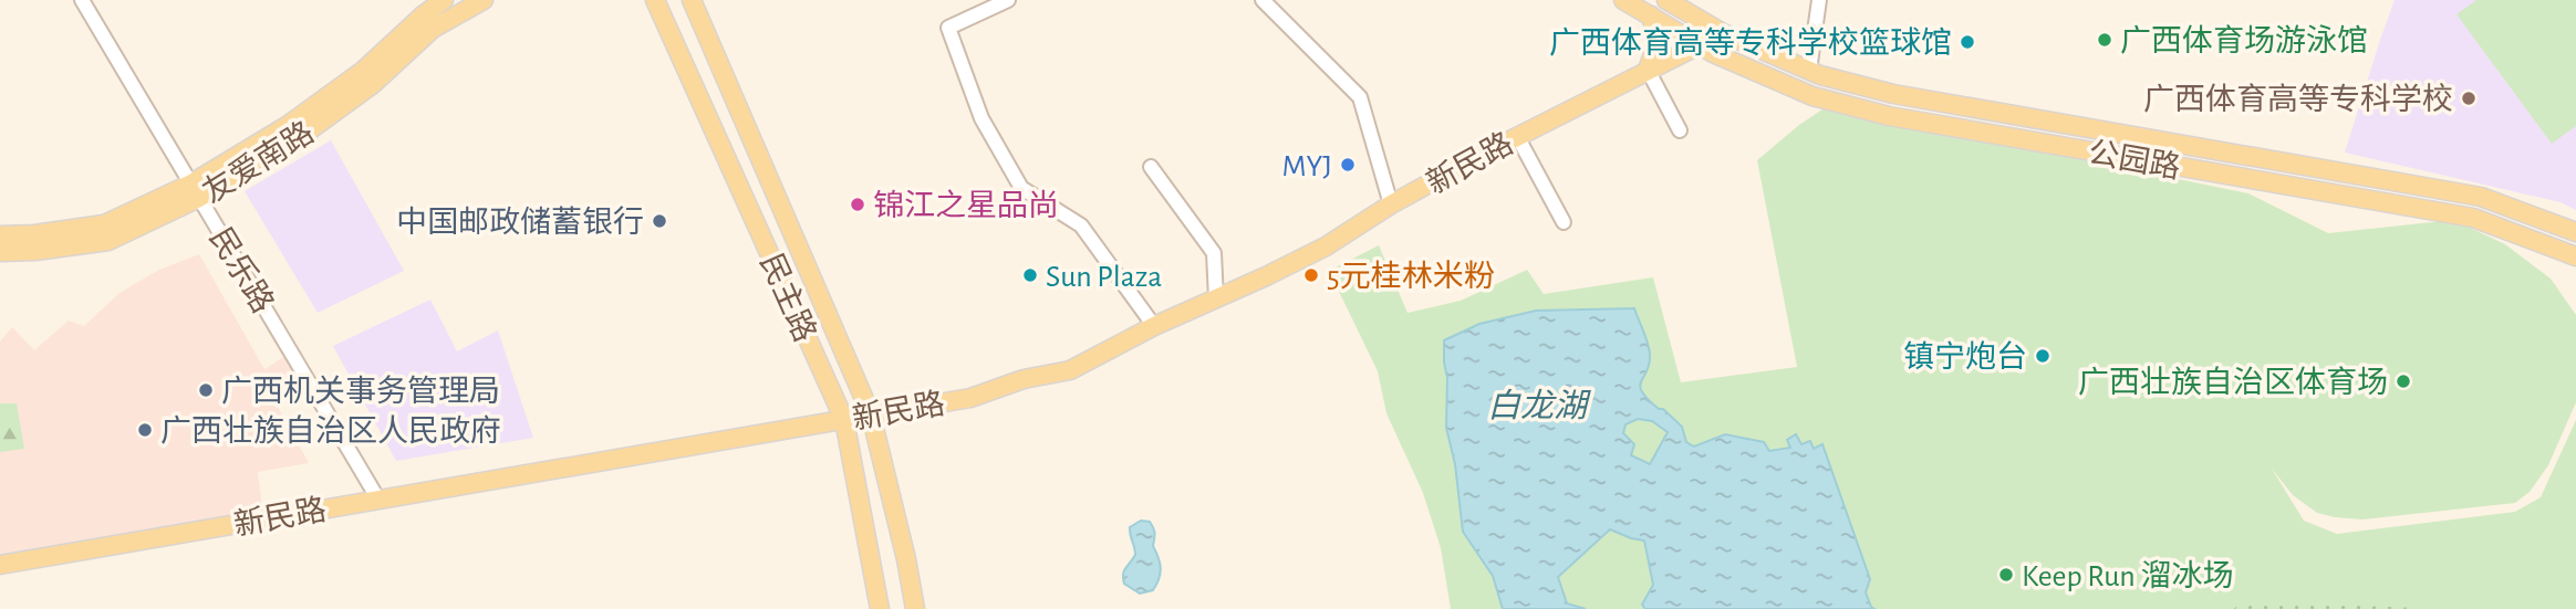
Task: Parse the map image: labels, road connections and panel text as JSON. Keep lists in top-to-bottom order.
{
  "streets": {
    "main road": [
      "公园路",
      "友爱南路",
      "新民路",
      "民主路"
    ],
    "street": ["民乐路"]
  },
  "crossings": [
    ["公园路", "新民路"],
    ["友爱南路", "民乐路"],
    ["新民路", "民乐路"],
    ["新民路", "民主路"]
  ],
  "water": ["白龙湖"],
  "places": [
    "广西体育场游泳馆",
    "广西体育高等专科学校篮球馆",
    "广西体育高等专科学校",
    "MYJ",
    "锦江之星品尚",
    "中国邮政储蓄银行",
    "Sun Plaza",
    "5元桂林米粉",
    "镇宁炮台",
    "广西壮族自治区体育场",
    "广西机关事务管理局",
    "广西壮族自治区人民政府",
    "Keep Run 溜冰场"
  ]
}
